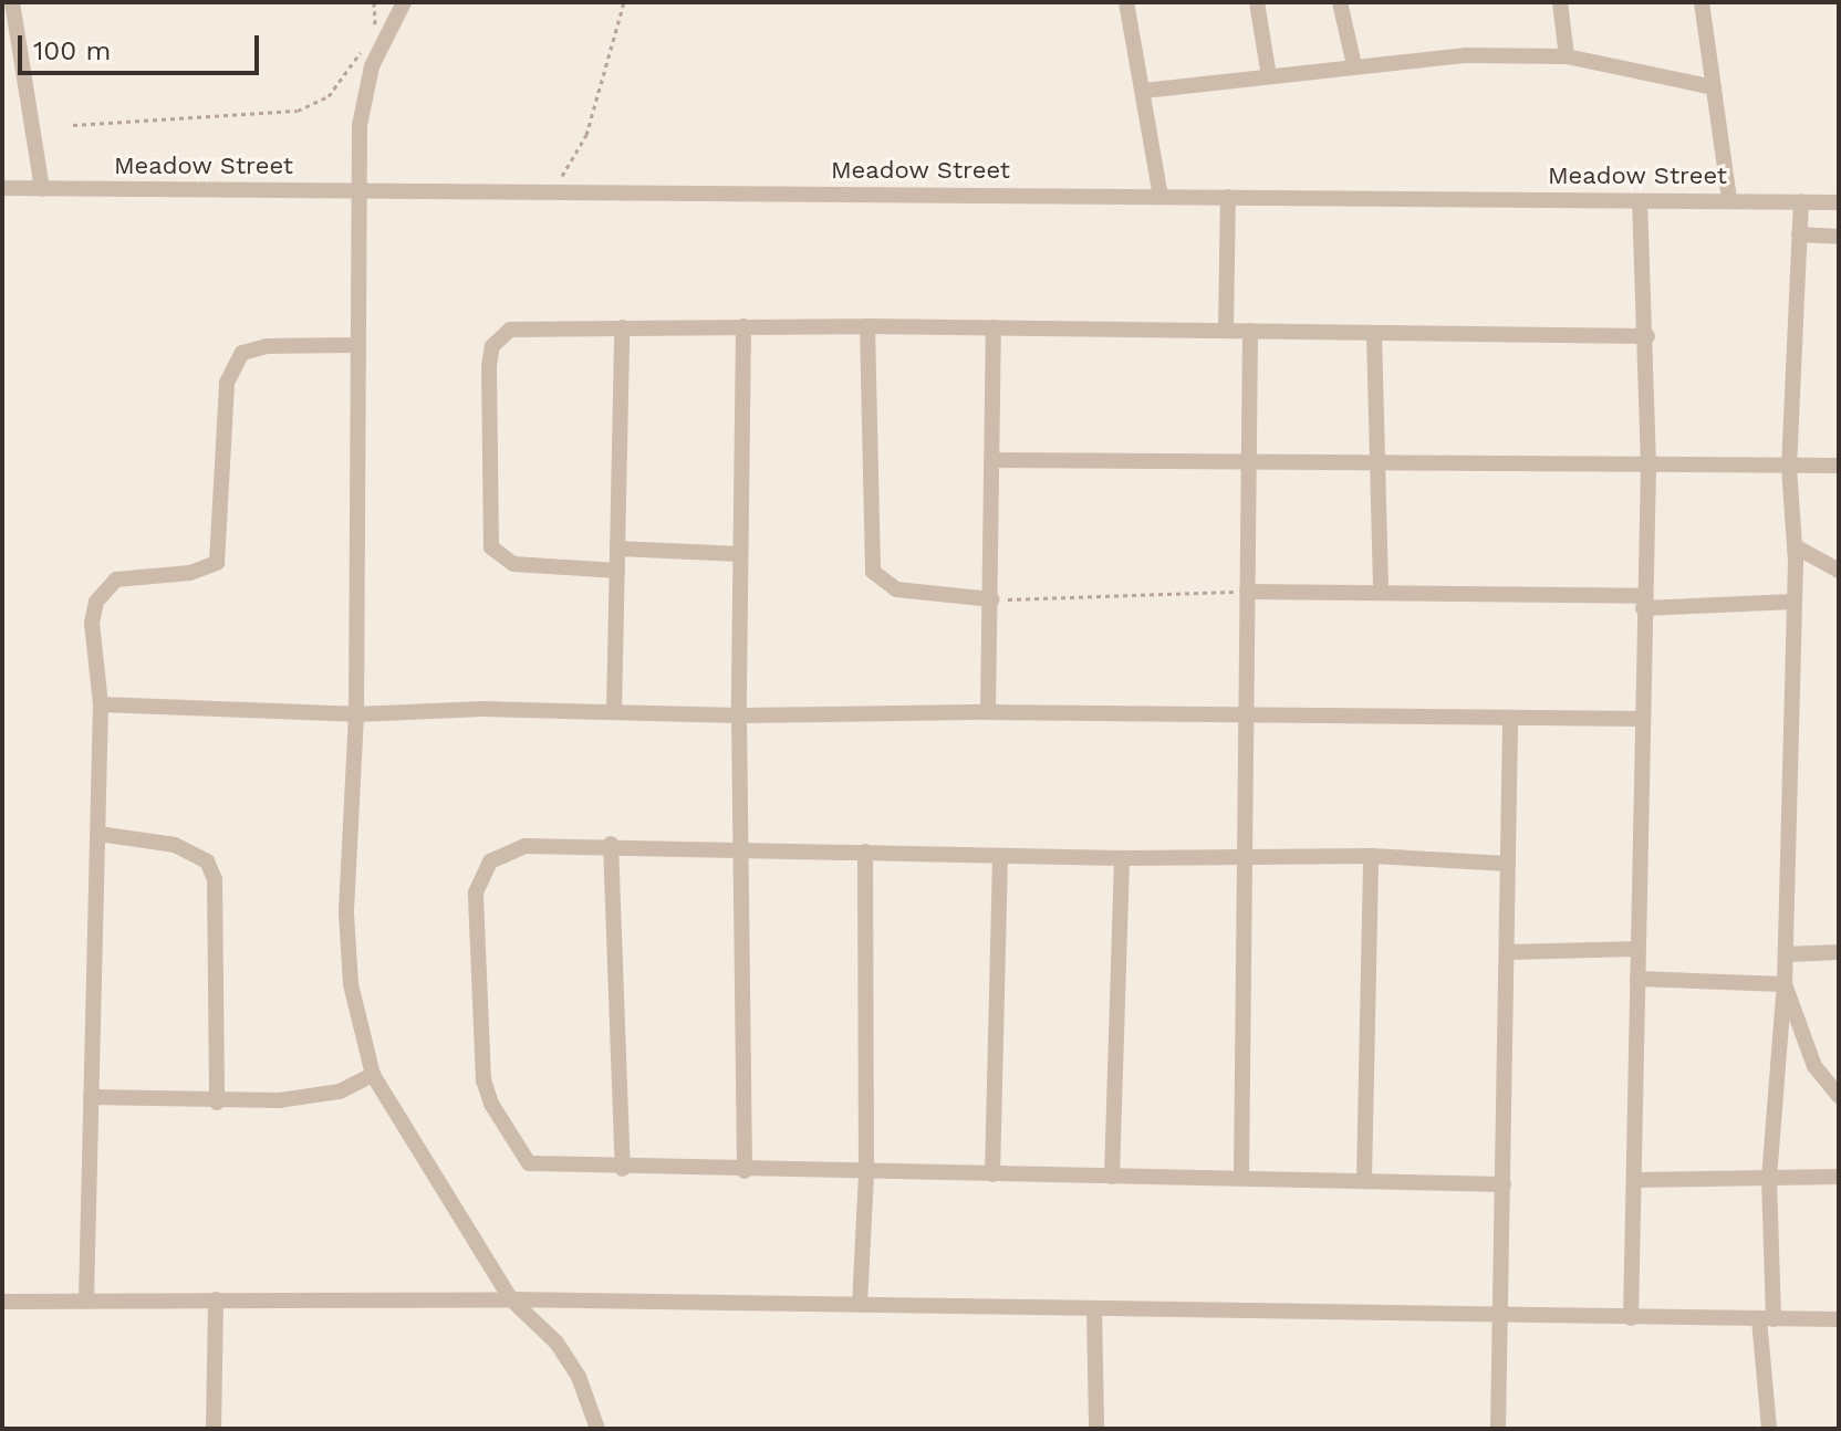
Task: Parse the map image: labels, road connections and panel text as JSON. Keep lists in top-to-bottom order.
{
  "streets": {
    "street": ["Meadow Street"]
  },
  "scale_bar": "100 m"
}
